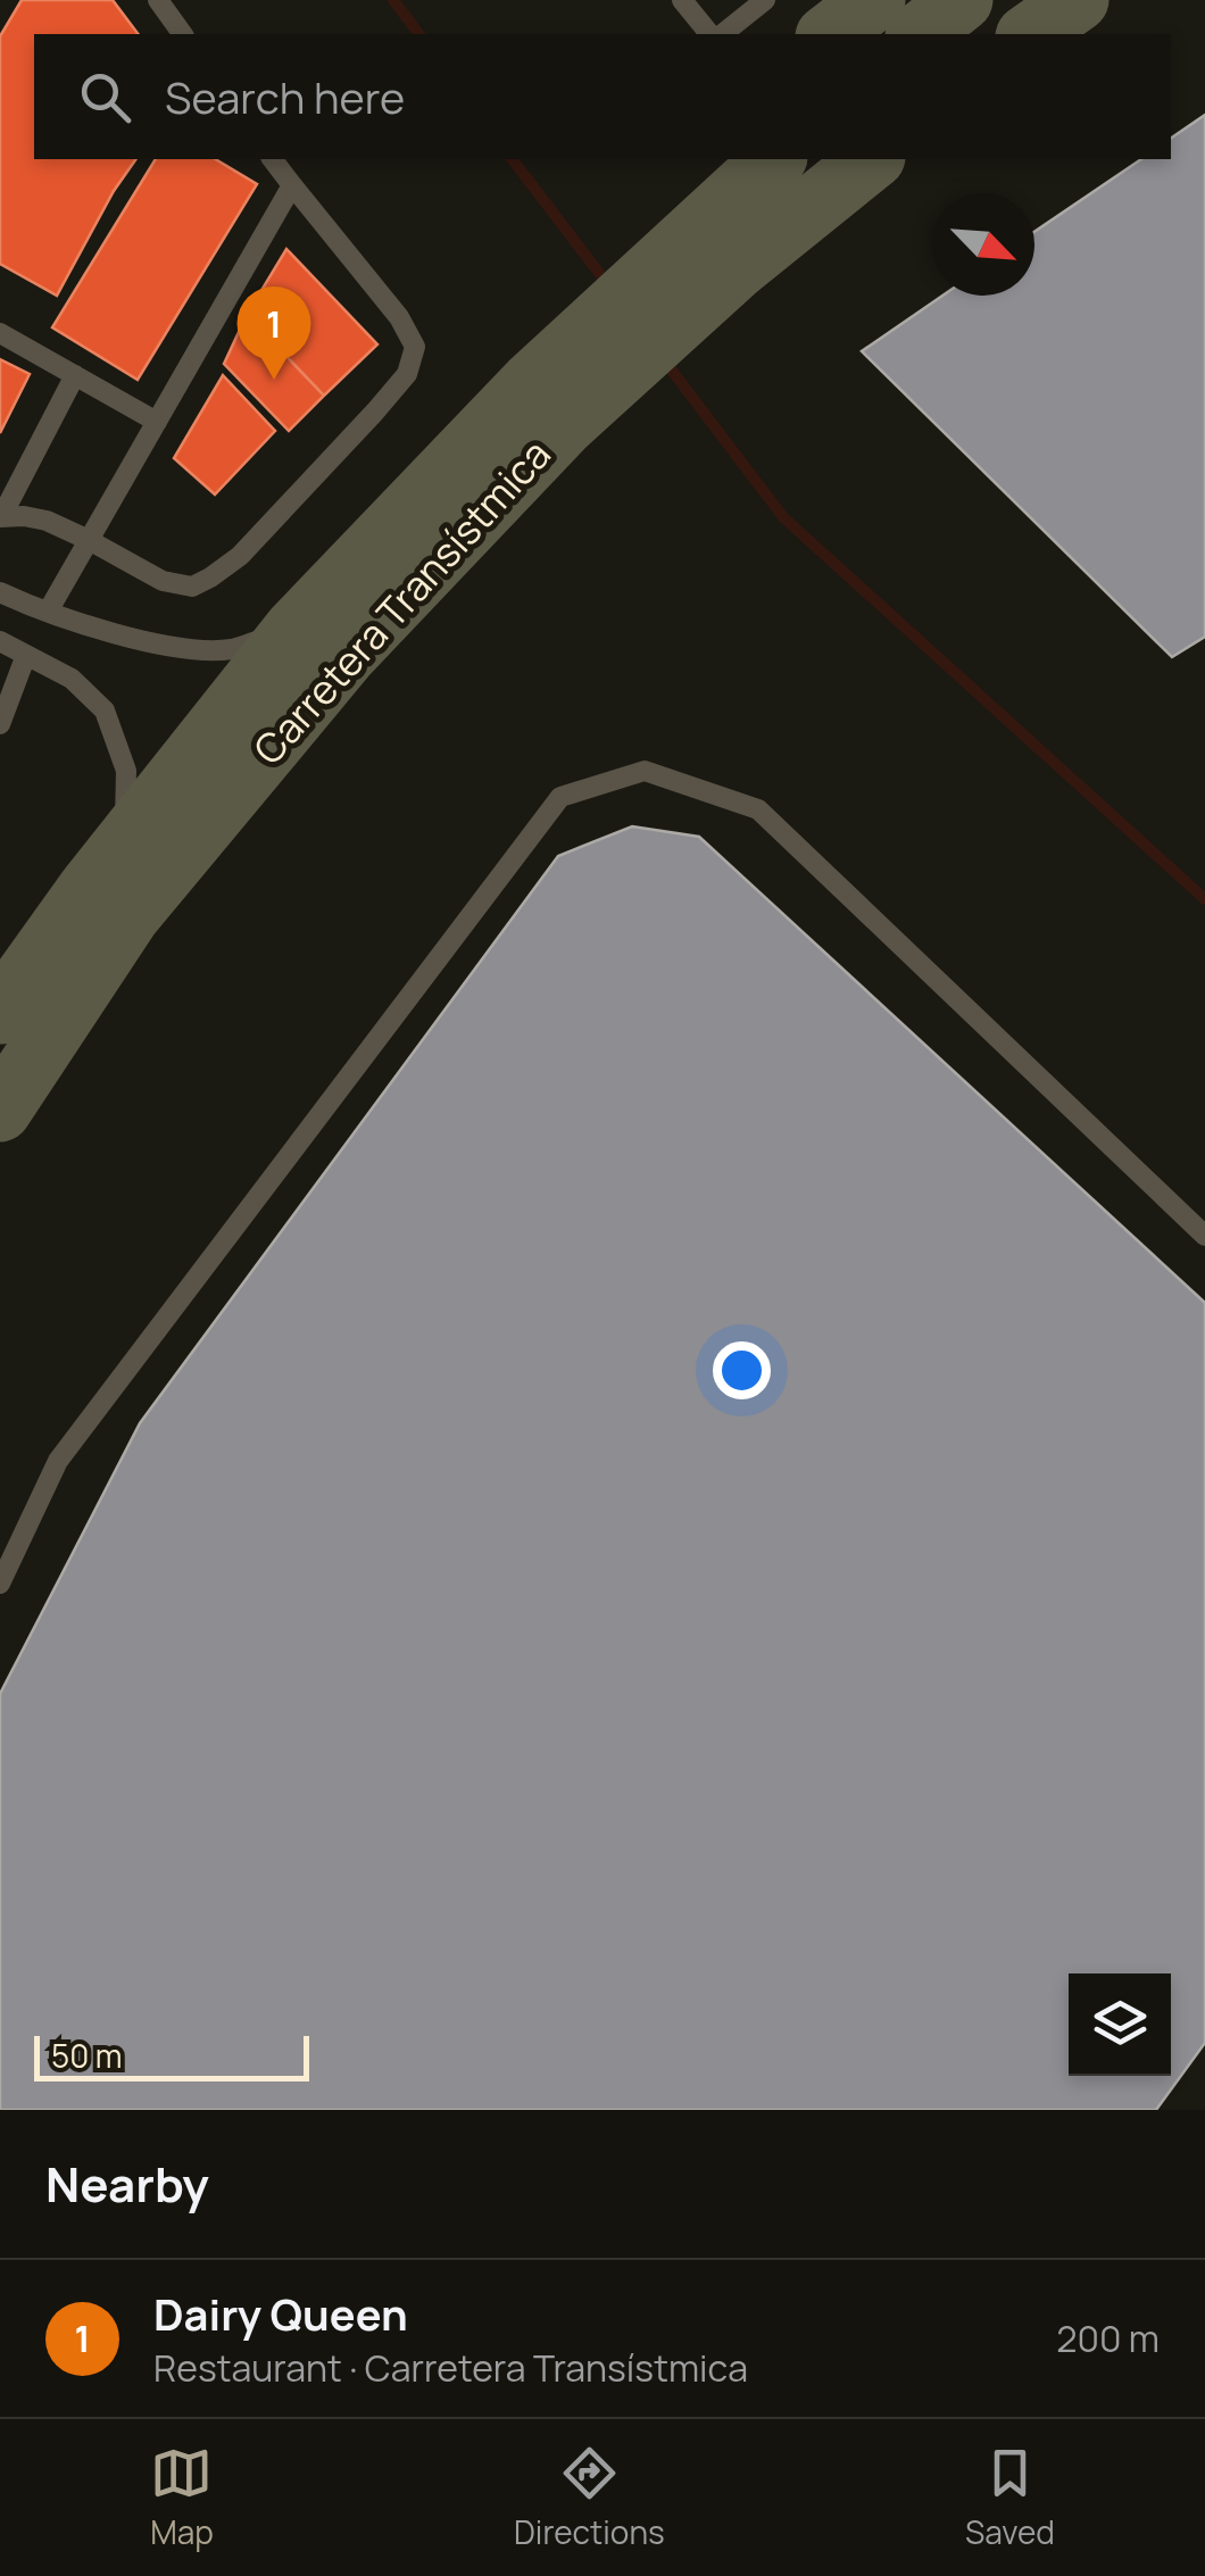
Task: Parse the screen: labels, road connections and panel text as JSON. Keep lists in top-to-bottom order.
{
  "streets": {
    "main road": ["Carretera Transístmica"]
  },
  "scale_bar": "50 m",
  "north": "bottom right",
  "page": {
    "search": "Search here",
    "pins": "1",
    "scale": "50 m",
    "heading": "Nearby",
    "list": [
      {
        "mark": "1",
        "name": "Dairy Queen",
        "note": "Restaurant · Carretera Transístmica",
        "value": "200 m"
      }
    ],
    "nav": ["Map", "Directions", "Saved"]
  }
}
